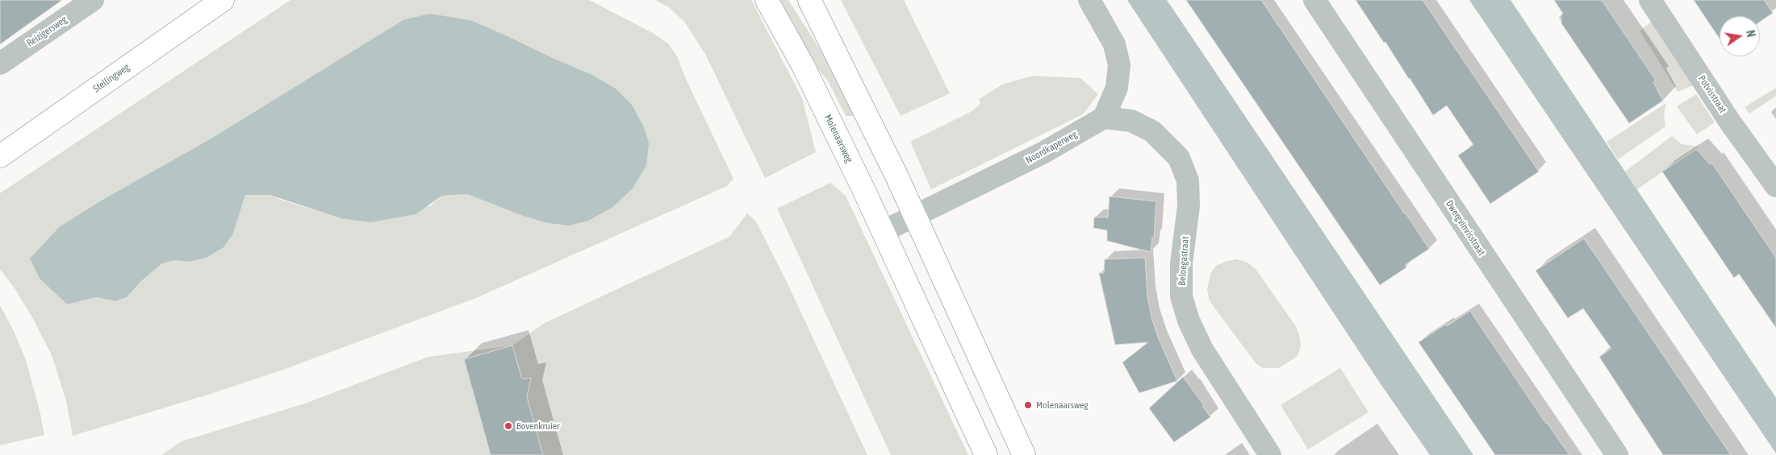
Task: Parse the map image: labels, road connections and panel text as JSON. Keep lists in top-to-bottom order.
{
  "streets": {
    "street": [
      "Reizigersweg",
      "Stellingweg",
      "Potvisstraat",
      "Molenaarsweg",
      "Noordkaperweg",
      "Dwergvinvisstraat",
      "Beloegastraat"
    ]
  },
  "crossings": [
    ["Molenaarsweg", "Noordkaperweg"],
    ["Noordkaperweg", "Beloegastraat"]
  ],
  "places": ["Molenaarsweg", "Bovenkruier"],
  "north": "right"
}
